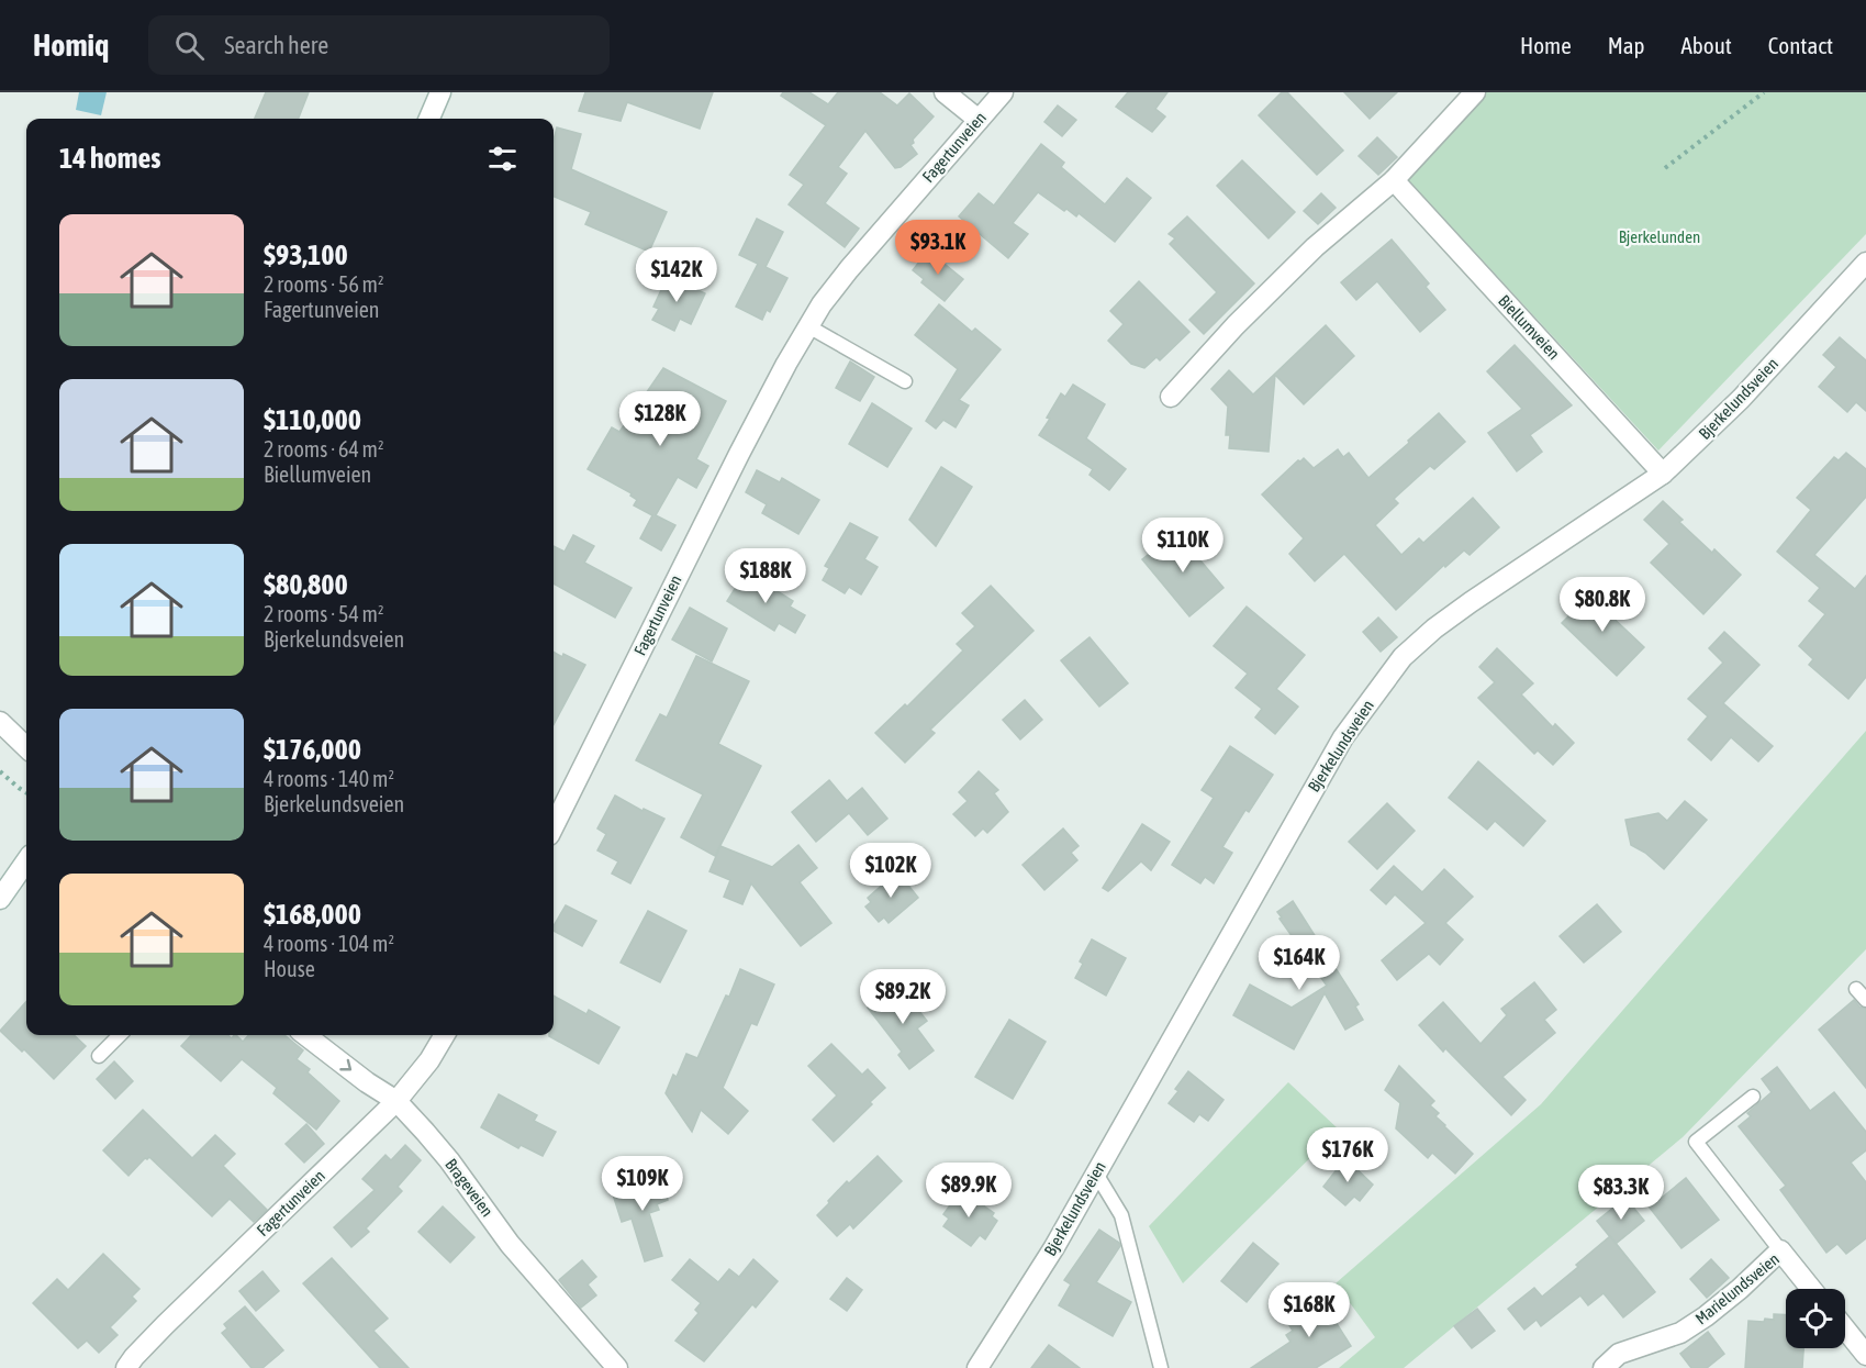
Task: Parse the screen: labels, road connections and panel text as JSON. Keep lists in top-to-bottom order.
{
  "streets": {
    "street": [
      "Fagertunveien",
      "Biellumveien",
      "Bjerkelundsveien",
      "Brageveien",
      "Marielundsveien"
    ]
  },
  "crossings": [
    ["Fagertunveien", "Brageveien"],
    ["Biellumveien", "Bjerkelundsveien"]
  ],
  "parks": ["Bjerkelunden"],
  "page": {
    "header": "Homiq",
    "search": "Search here",
    "nav": [
      "Home",
      "Map",
      "About",
      "Contact"
    ],
    "heading": "14 homes",
    "list": [
      {
        "name": "$93,100",
        "note": "2 rooms · 56 m² · Fagertunveien"
      },
      {
        "name": "$110,000",
        "note": "2 rooms · 64 m² · Biellumveien"
      },
      {
        "name": "$80,800",
        "note": "2 rooms · 54 m² · Bjerkelundsveien"
      },
      {
        "name": "$176,000",
        "note": "4 rooms · 140 m² · Bjerkelundsveien"
      },
      {
        "name": "$168,000",
        "note": "4 rooms · 104 m² · House"
      }
    ],
    "price": [
      "$93.1K",
      "$142K",
      "$128K",
      "$110K",
      "$188K",
      "$80.8K",
      "$102K",
      "$164K",
      "$89.2K",
      "$176K",
      "$109K",
      "$89.9K",
      "$83.3K",
      "$168K"
    ]
  }
}
